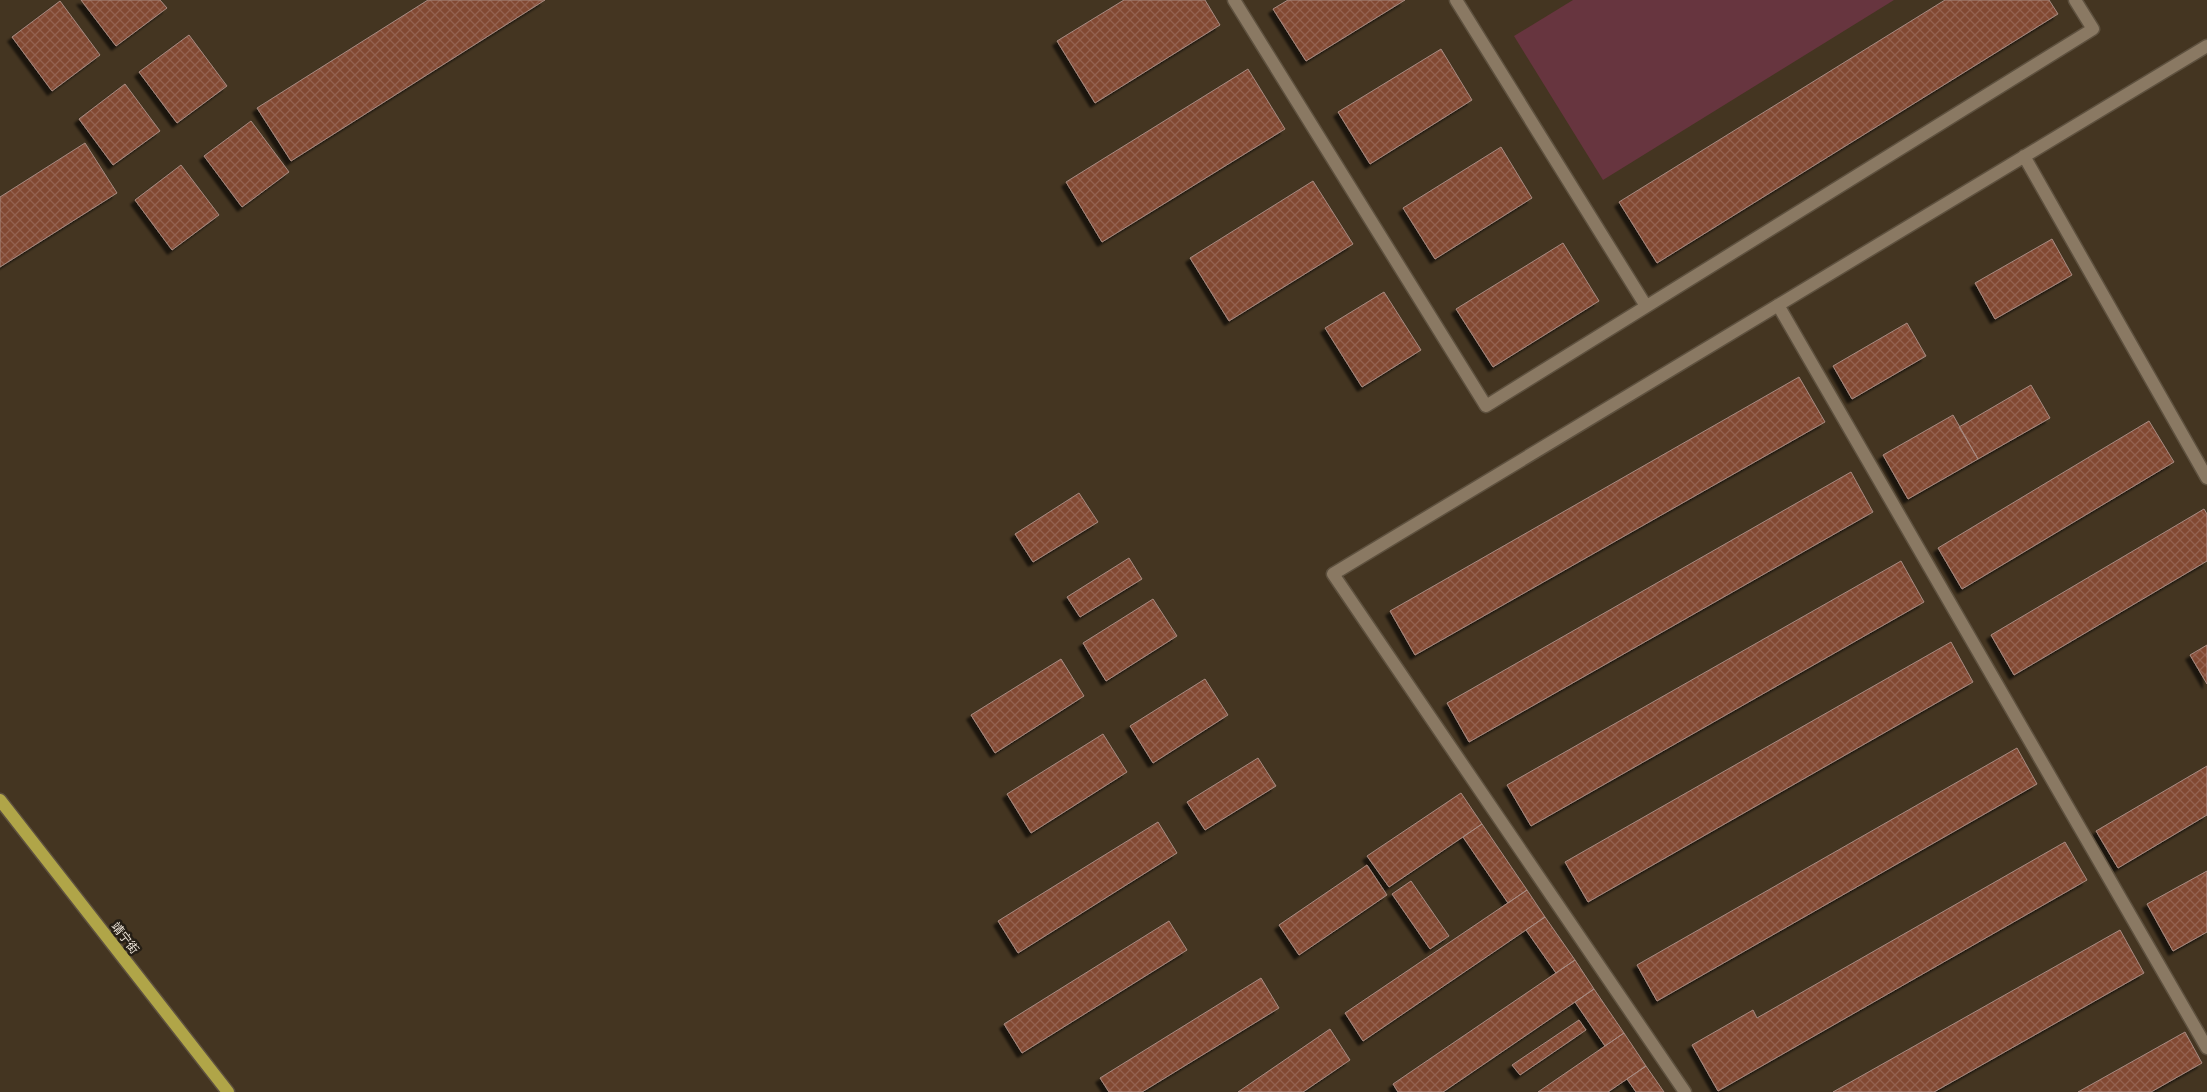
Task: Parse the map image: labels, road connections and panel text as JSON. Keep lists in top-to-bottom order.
{
  "streets": {
    "main road": ["靖宁街"]
  }
}
